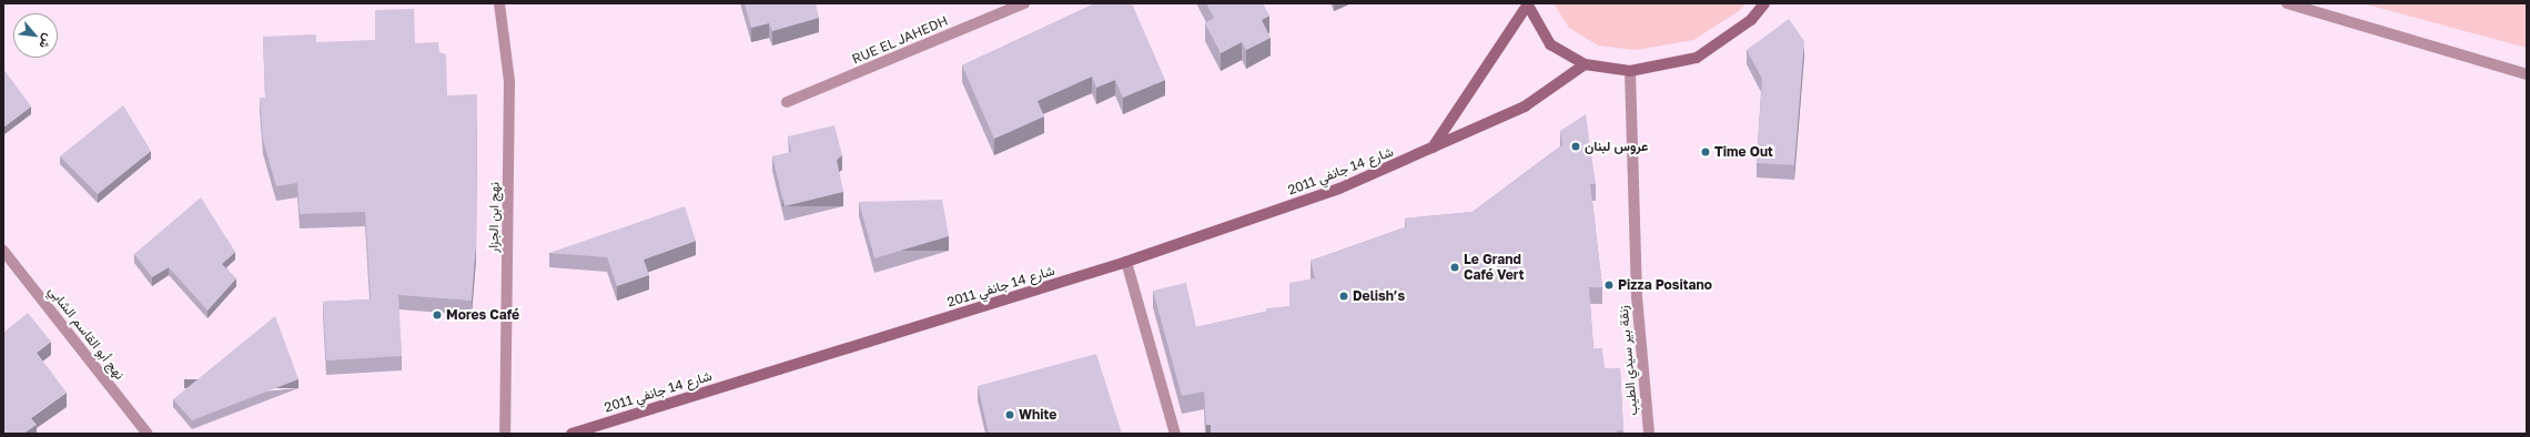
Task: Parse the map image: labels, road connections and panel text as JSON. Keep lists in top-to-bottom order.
{
  "streets": {
    "main road": ["شارع 14 جانفي 2011"],
    "street": [
      "RUE EL JAHEDH",
      "نهج ابن الجزار",
      "نهج أبو القاسم الشابي",
      "زنقة بير سيدي الطيب"
    ]
  },
  "places": [
    "عروس لبنان",
    "Time Out",
    "Le Grand Café Vert",
    "Pizza Positano",
    "Delish’s",
    "Mores Café",
    "White"
  ],
  "north": "bottom right"
}
